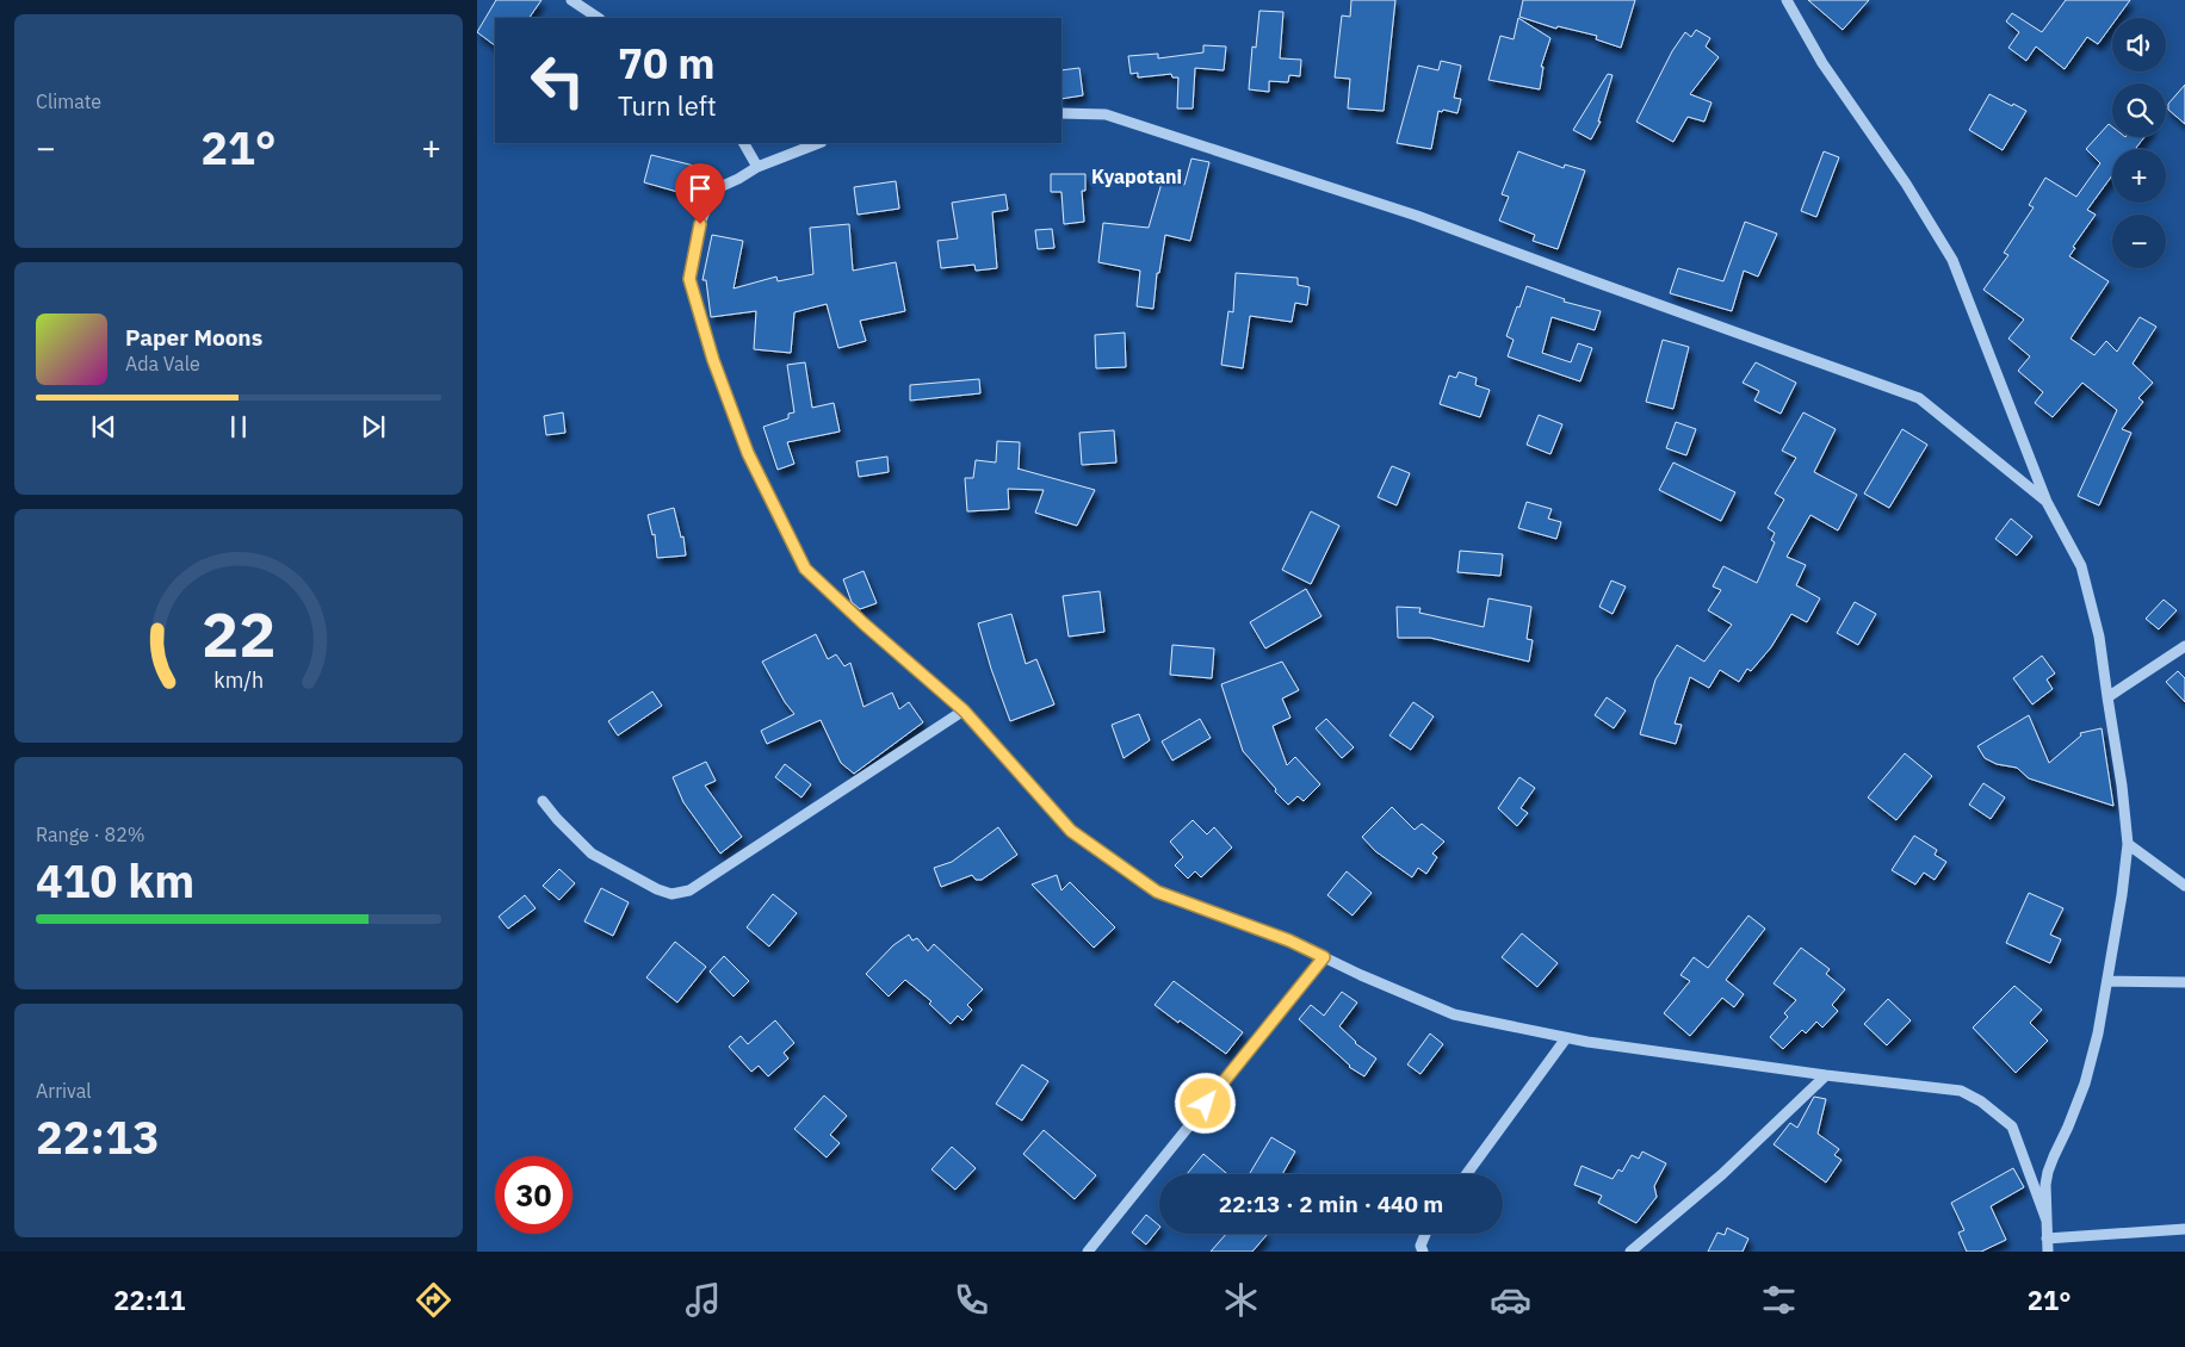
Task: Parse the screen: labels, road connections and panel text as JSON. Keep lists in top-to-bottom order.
{
  "districts": ["Kyapotani"],
  "page": {
    "tile": [
      "Climate",
      ["Range · 82%", "410 km"],
      ["Arrival", "22:13"]
    ],
    "map_buttons": ["+", "−"],
    "turn": ["70 m", "Turn left"],
    "heat": ["−", "21°", "+"],
    "song": ["Paper Moons", "Ada Vale"],
    "limit": "30",
    "trip": "22:13 · 2 min · 440 m",
    "tabs": ["22:11", "21°"],
    "gauge": ["22", "km/h"]
  }
}
